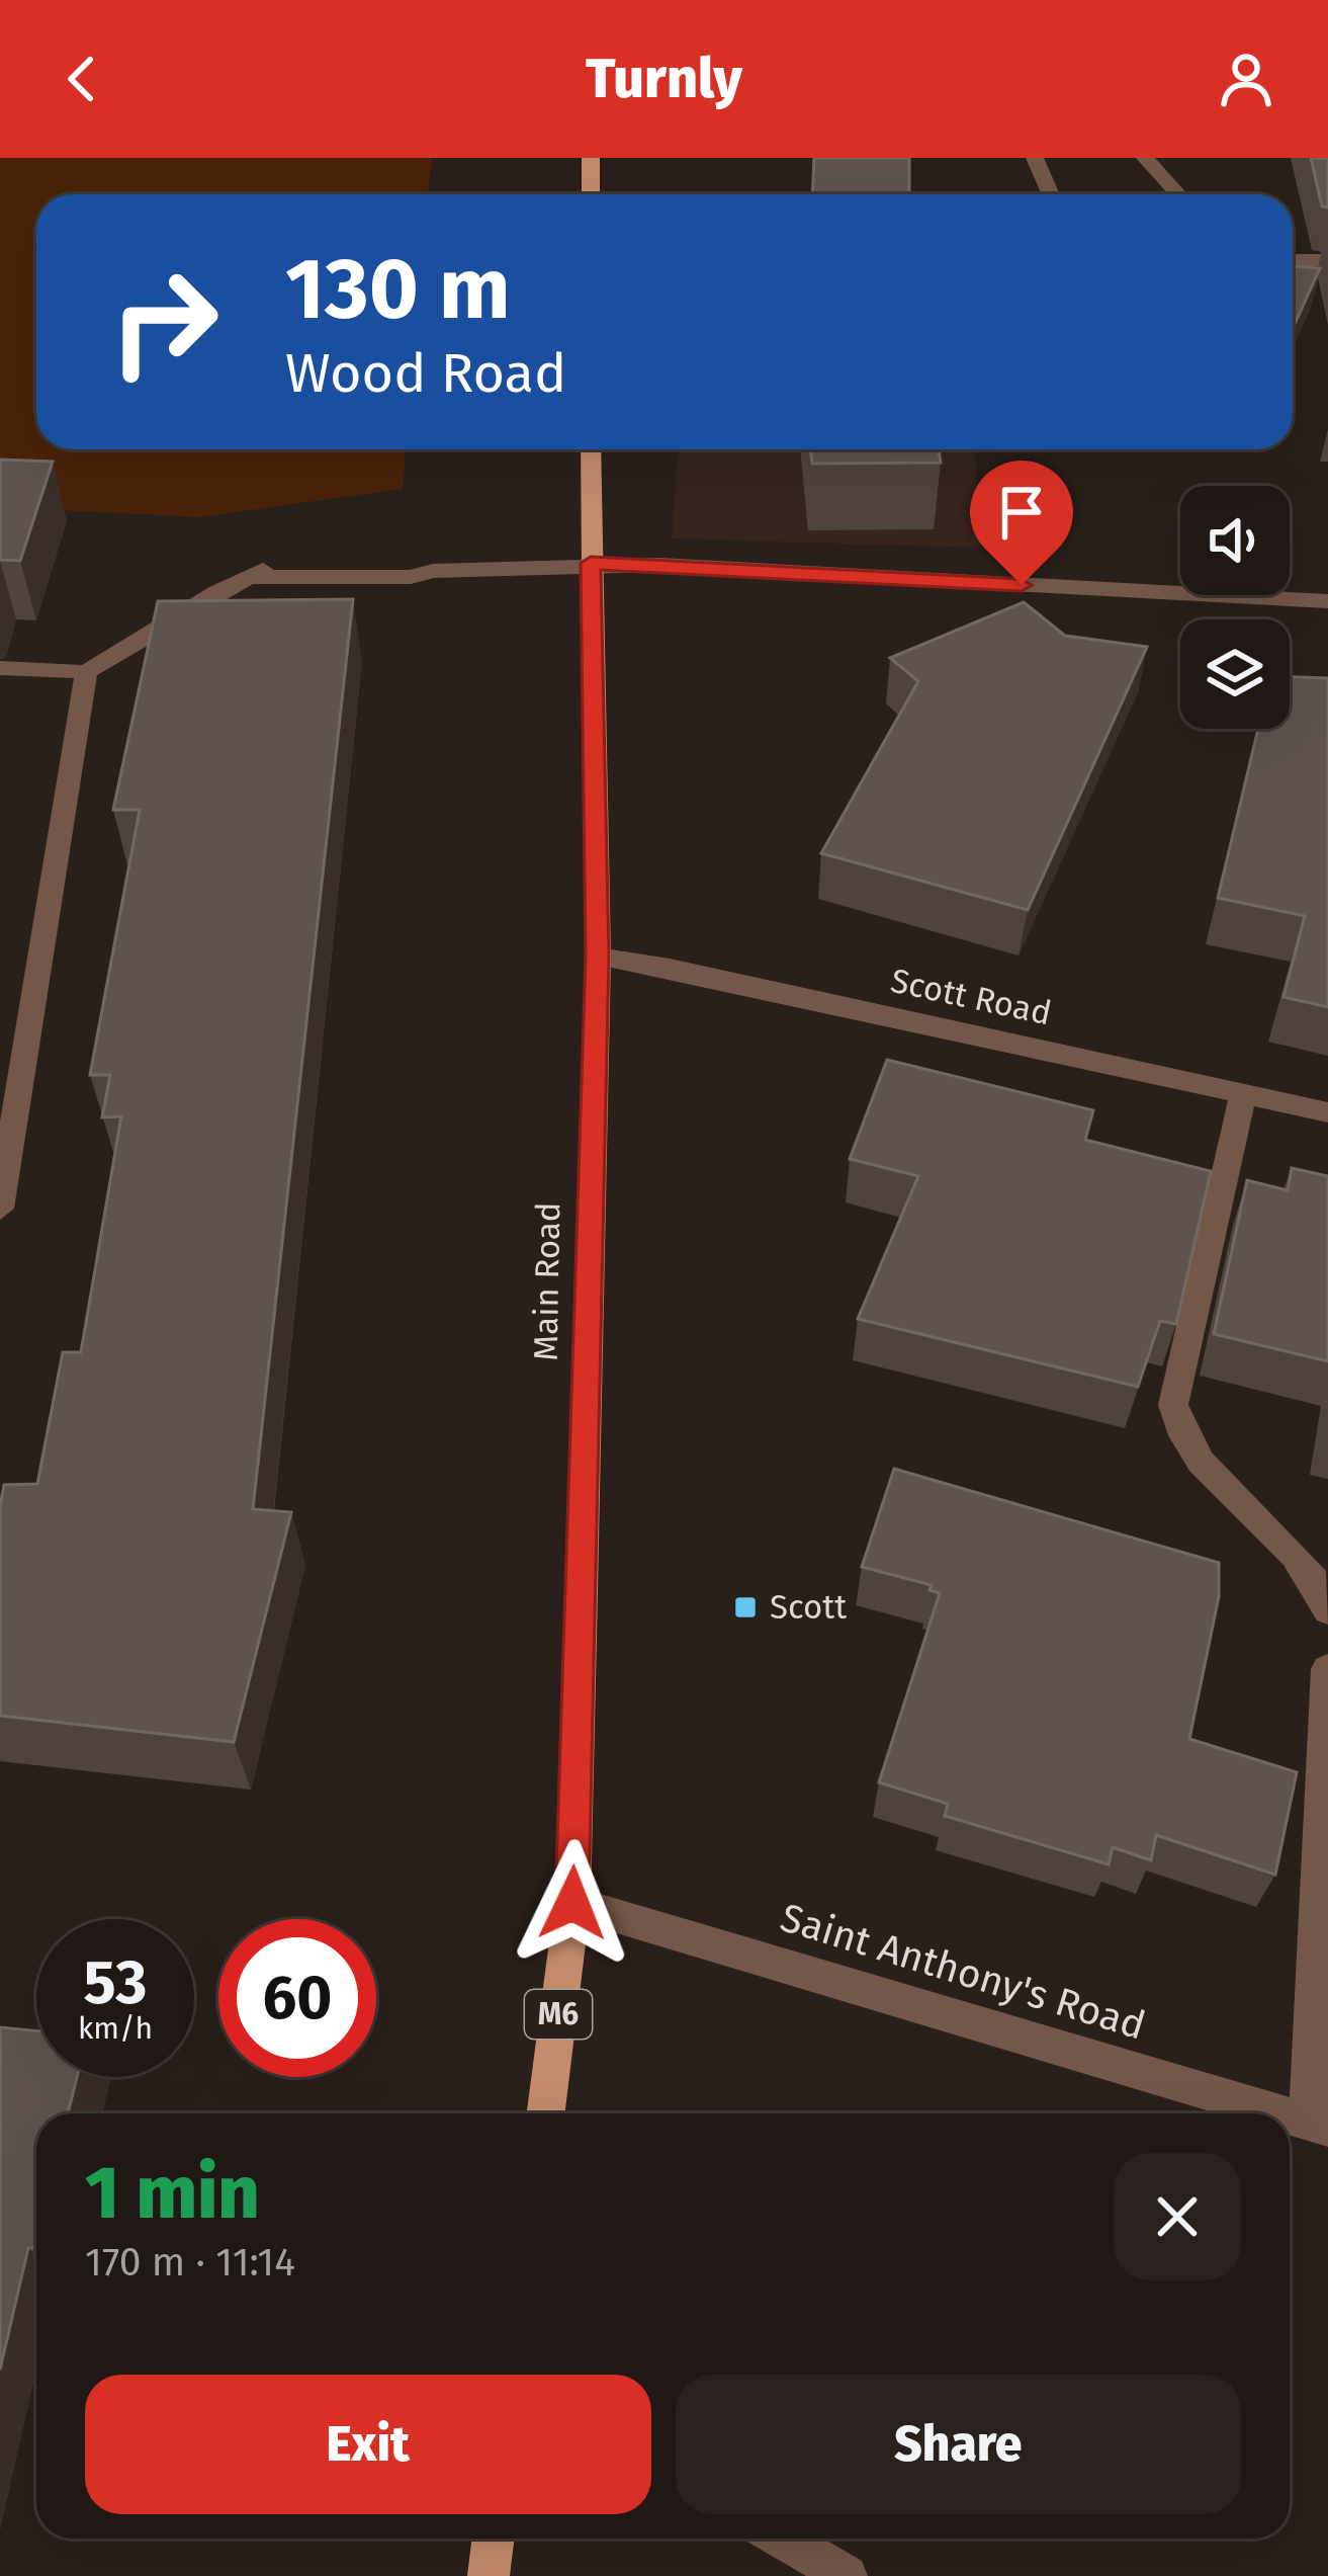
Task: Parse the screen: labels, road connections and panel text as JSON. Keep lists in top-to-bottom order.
{
  "streets": {
    "main road": ["Main Road", "M6"],
    "street": ["Scott Road", "Saint Anthony's Road"]
  },
  "crossings": [
    ["Scott Road", "Main Road"],
    ["Main Road", "Saint Anthony's Road"]
  ],
  "places": {
    "transit": ["Scott"]
  },
  "page": {
    "header": "Turnly",
    "turn": ["130 m", "Wood Road"],
    "speed": "53 km/h",
    "limit": "60",
    "heading": ["1 min", "170 m · 11:14"],
    "buttons": ["Exit", "Share"]
  }
}
